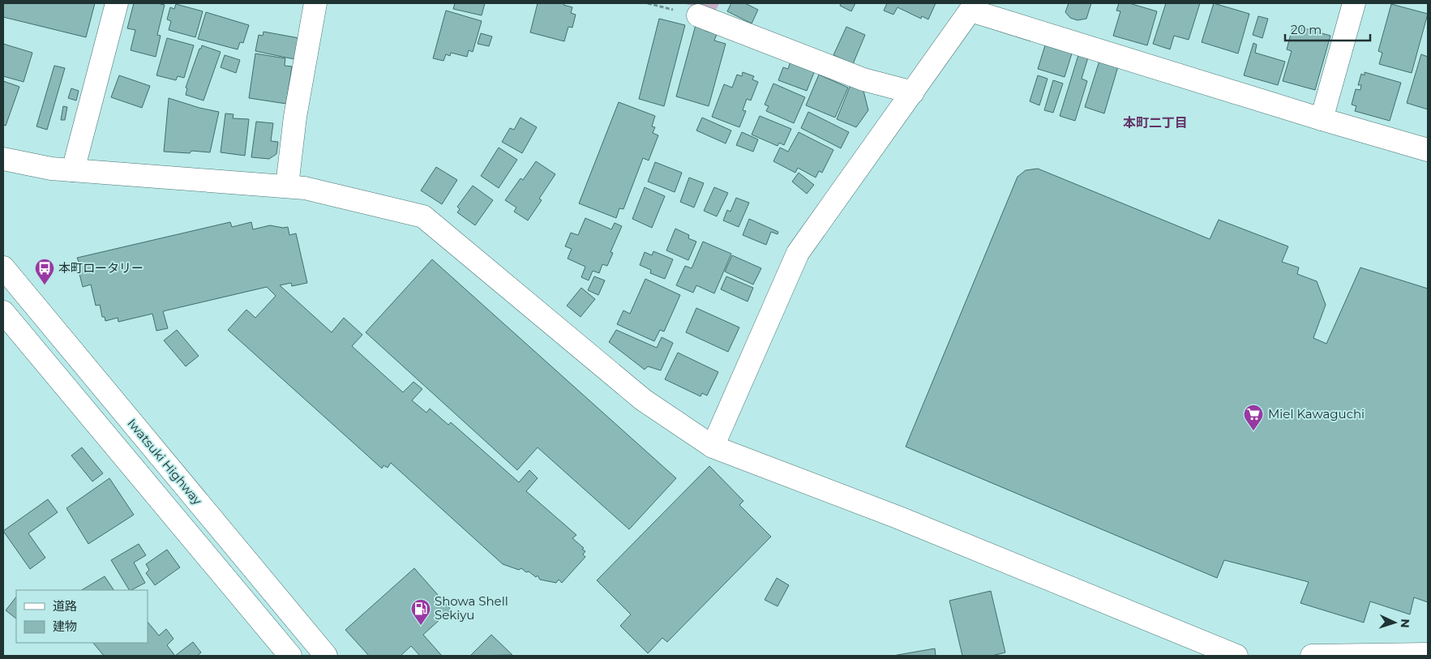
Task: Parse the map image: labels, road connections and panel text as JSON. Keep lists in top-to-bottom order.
{
  "streets": {
    "main road": ["Iwatsuki Highway"]
  },
  "districts": ["本町二丁目"],
  "places": {
    "bus stop": ["本町ロータリー"],
    "supermarket": ["Miel Kawaguchi"],
    "fuel station": ["Showa Shell Sekiyu"]
  },
  "legend": ["道路", "建物"],
  "scale_bar": "20 m",
  "north": "right"
}
